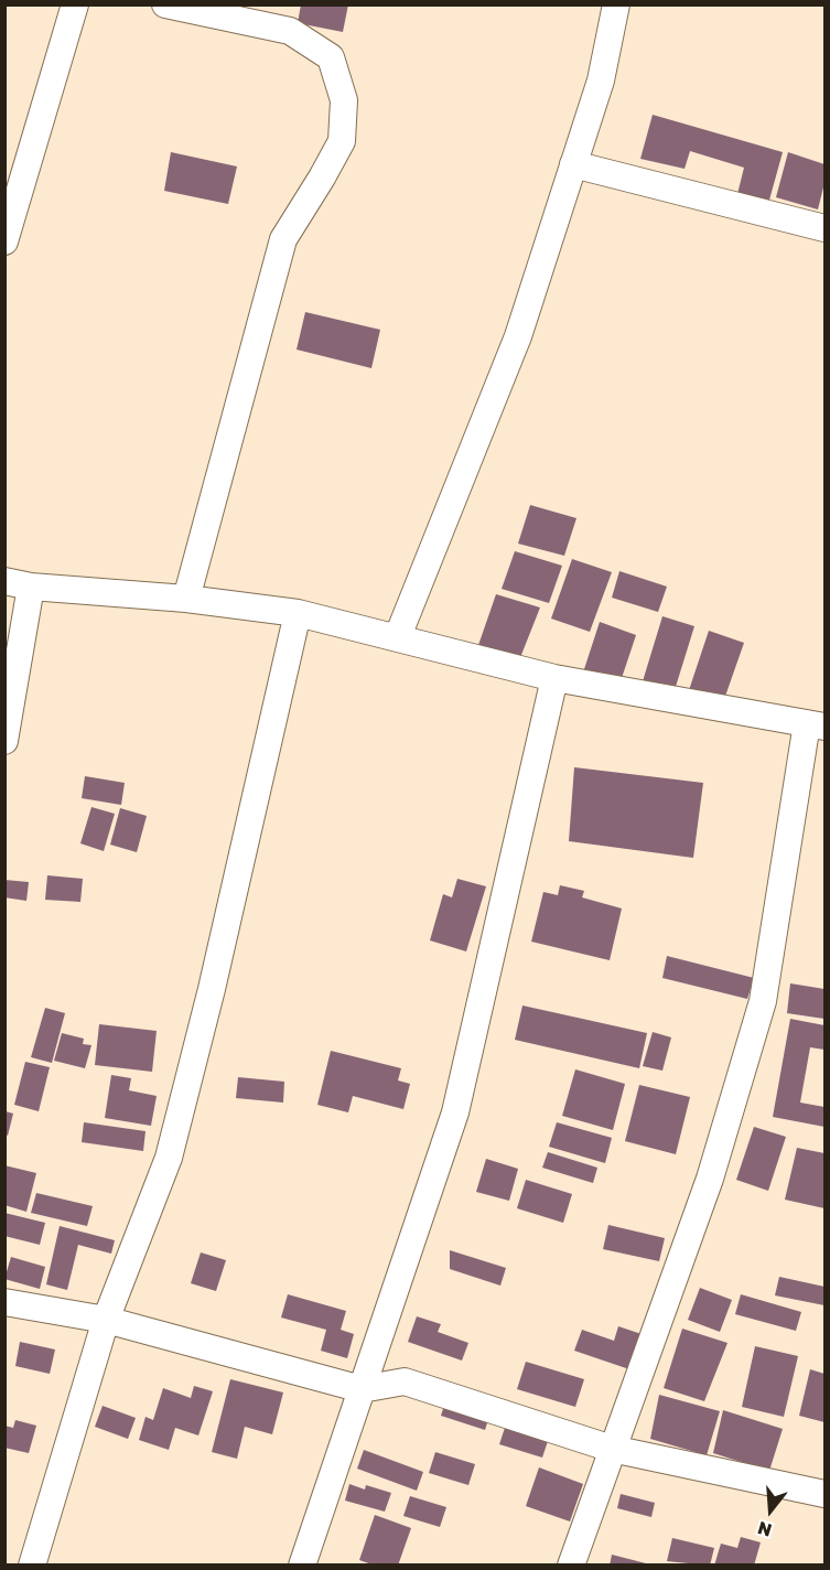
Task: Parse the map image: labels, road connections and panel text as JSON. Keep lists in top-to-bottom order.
{
  "north": "bottom"
}
